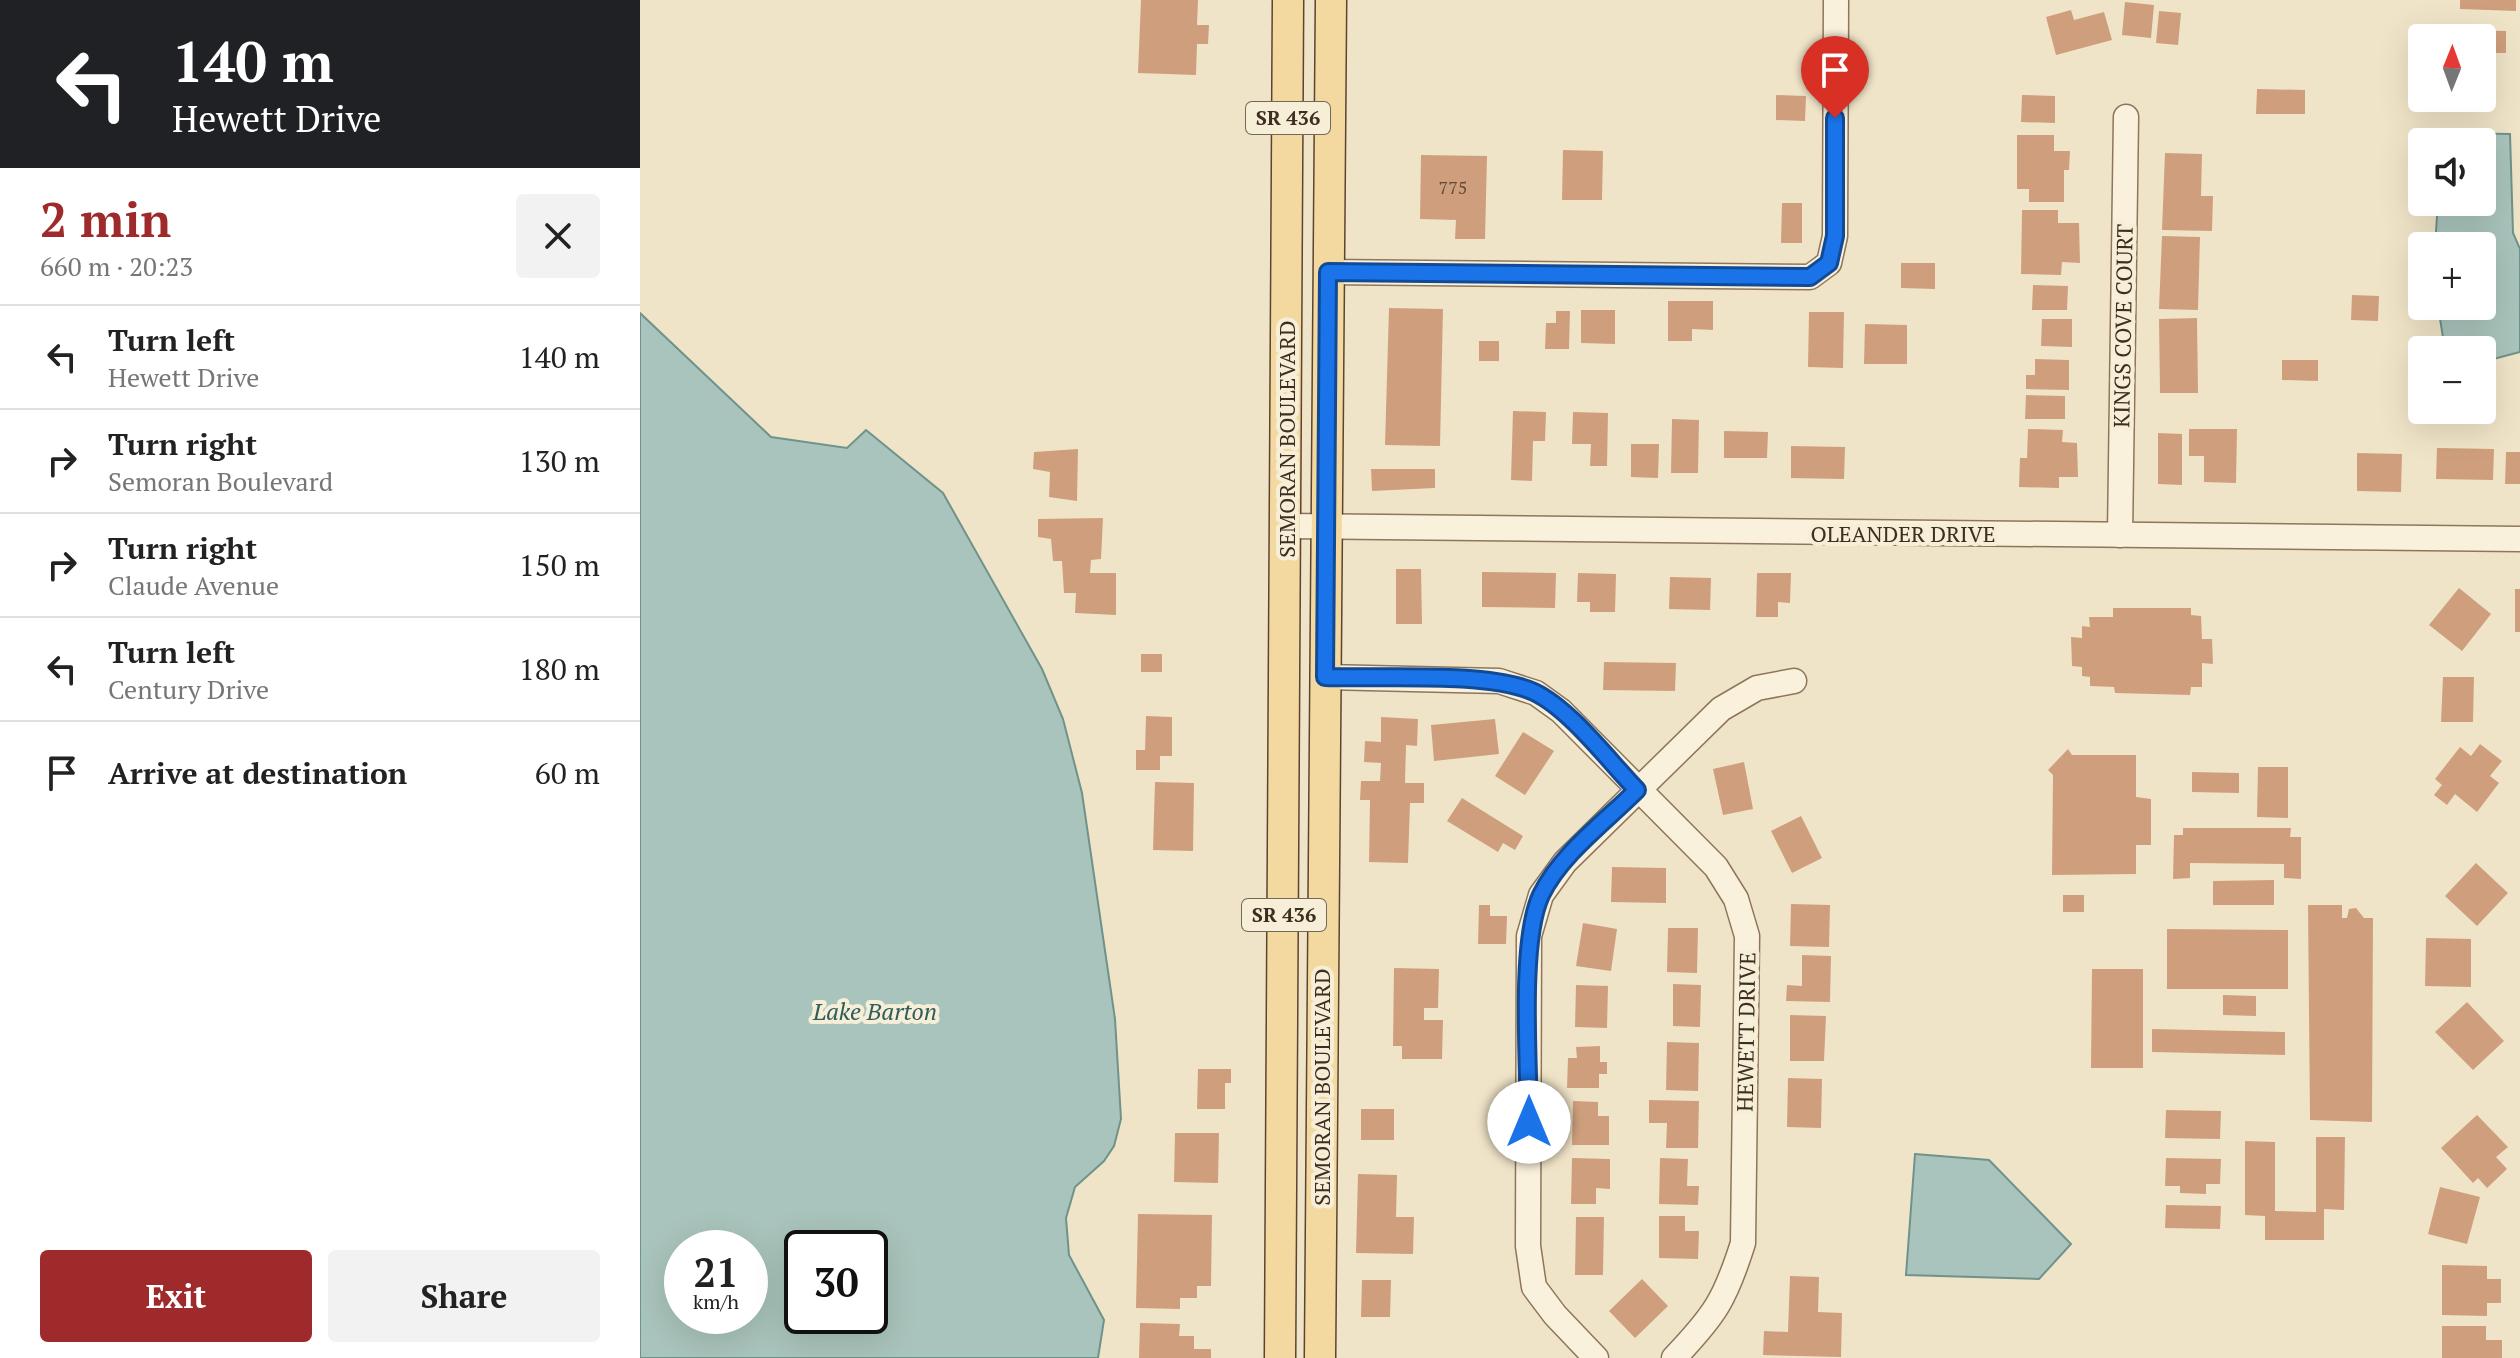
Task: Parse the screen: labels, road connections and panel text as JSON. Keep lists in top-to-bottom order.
{
  "streets": {
    "main road": ["SR 436", "SEMORAN BOULEVARD"],
    "street": ["KINGS COVE COURT", "OLEANDER DRIVE", "HEWETT DRIVE"]
  },
  "crossings": [
    ["KINGS COVE COURT", "OLEANDER DRIVE"],
    ["SEMORAN BOULEVARD", "OLEANDER DRIVE"],
    ["SEMORAN BOULEVARD", "HEWETT DRIVE"]
  ],
  "water": ["Lake Barton"],
  "house_numbers": ["775"],
  "north": "top",
  "page": {
    "turn": ["140 m", "Hewett Drive"],
    "map_buttons": ["+", "−"],
    "heading": ["2 min", "660 m · 20:23"],
    "list": [
      {
        "name": "Turn left",
        "note": "Hewett Drive",
        "value": "140 m"
      },
      {
        "name": "Turn right",
        "note": "Semoran Boulevard",
        "value": "130 m"
      },
      {
        "name": "Turn right",
        "note": "Claude Avenue",
        "value": "150 m"
      },
      {
        "name": "Turn left",
        "note": "Century Drive",
        "value": "180 m"
      },
      {
        "name": "Arrive at destination",
        "value": "60 m"
      }
    ],
    "speed": "21 km/h",
    "limit": "30",
    "buttons": ["Exit", "Share"]
  }
}
